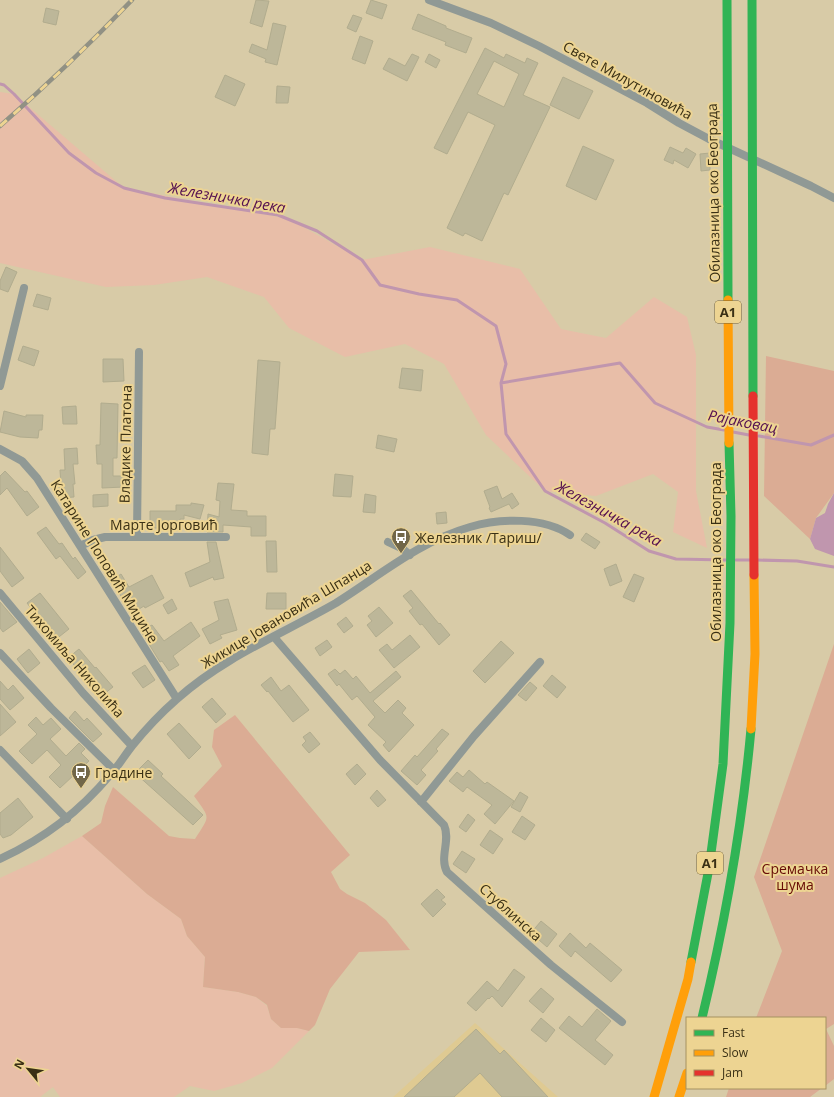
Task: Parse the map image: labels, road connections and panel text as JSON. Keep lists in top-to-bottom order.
{
  "streets": {
    "highway": ["Обилазница око Београда", "A1"],
    "street": [
      "Свете Милутиновића",
      "Владике Платона",
      "Марте Јорговић",
      "Катарине Поповић Миџине",
      "Жикице Јовановића Шпанца",
      "Тихомиља Николића",
      "Стублинска"
    ]
  },
  "crossings": [
    ["Владике Платона", "Марте Јорговић"],
    ["Марте Јорговић", "Катарине Поповић Миџине"],
    ["Катарине Поповић Миџине", "Жикице Јовановића Шпанца"],
    ["Жикице Јовановића Шпанца", "Тихомиља Николића"],
    ["Жикице Јовановића Шпанца", "Стублинска"]
  ],
  "water": ["Железничка река", "Рајаковац"],
  "parks": ["Сремачка шума"],
  "places": {
    "bus stop": ["Железник /Тариш/", "Градине"]
  },
  "legend": ["Fast", "Slow", "Jam"],
  "north": "top left"
}
